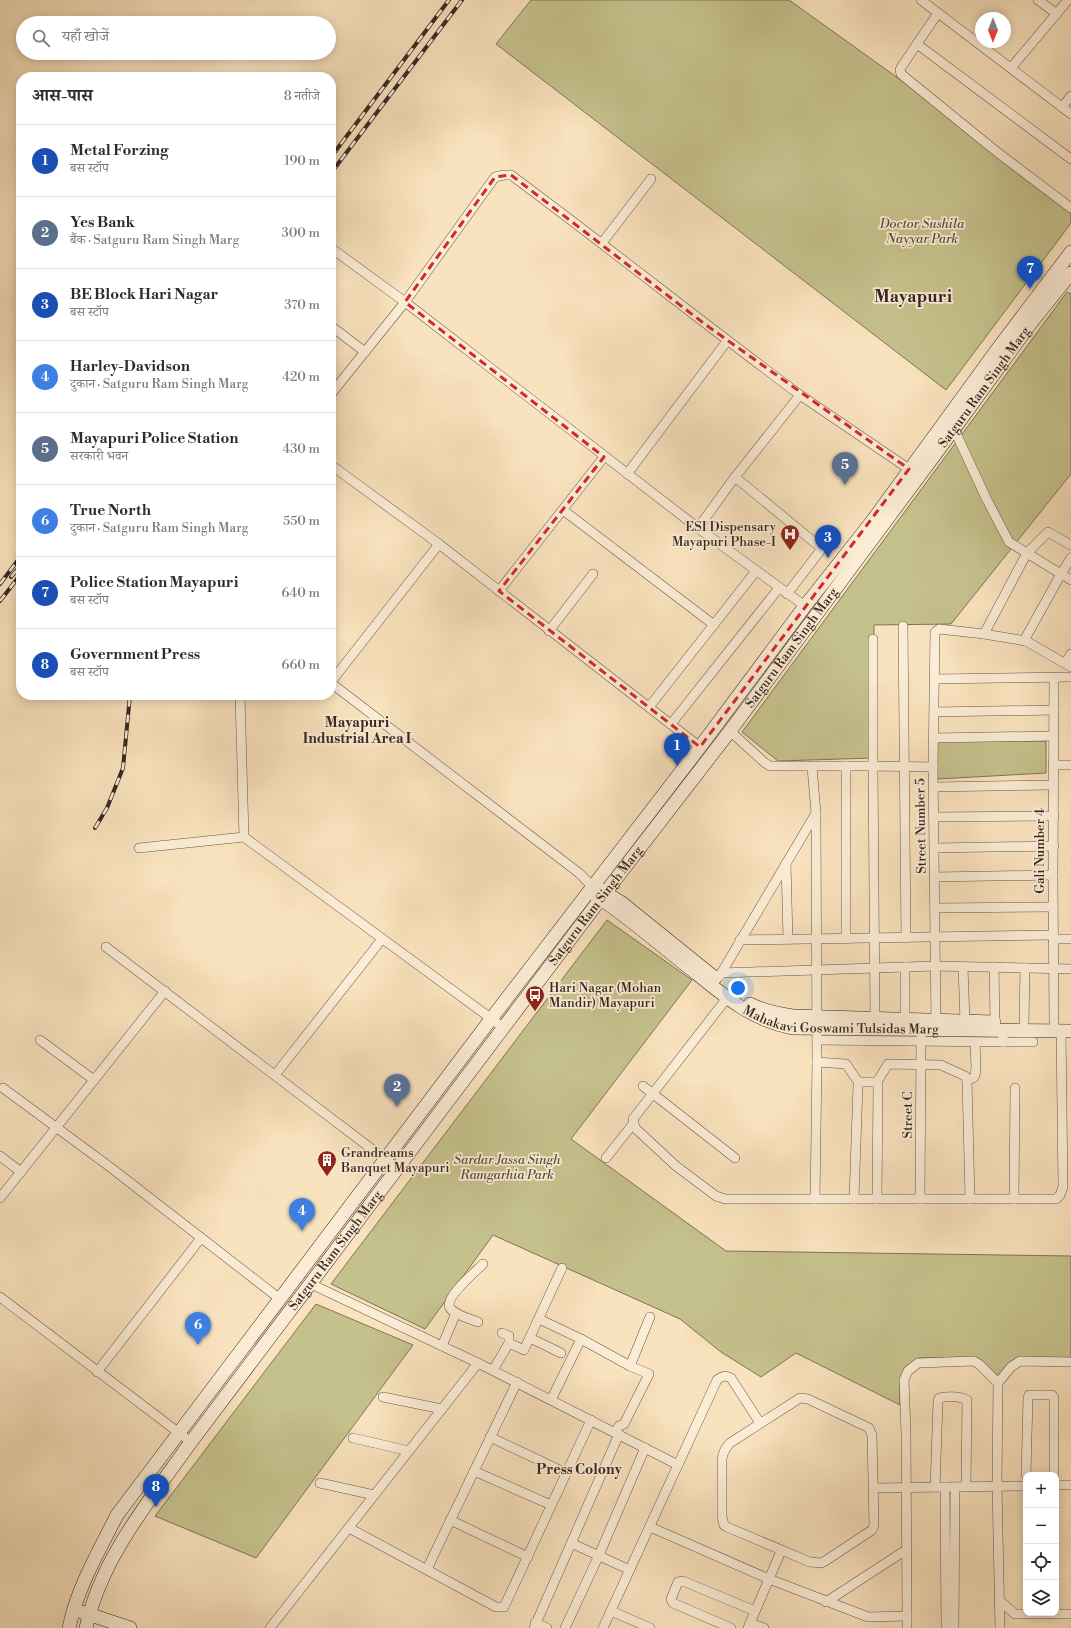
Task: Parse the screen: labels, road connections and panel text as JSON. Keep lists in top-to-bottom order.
{
  "streets": {
    "main road": ["Satguru Ram Singh Marg", "Mahakavi Goswami Tulsidas Marg"],
    "street": ["Street Number 5", "Gali Number 4", "Street C"]
  },
  "crossings": [
    ["Satguru Ram Singh Marg", "Mahakavi Goswami Tulsidas Marg"],
    ["Street Number 5", "Mahakavi Goswami Tulsidas Marg"],
    ["Gali Number 4", "Mahakavi Goswami Tulsidas Marg"],
    ["Gali Number 4", "Street C"],
    ["Mahakavi Goswami Tulsidas Marg", "Street C"]
  ],
  "districts": ["Mayapuri", "Mayapuri Industrial Area I", "Press Colony"],
  "parks": ["Doctor Sushila Nayyar Park", "Sardar Jassa Singh Ramgarhia Park"],
  "places": {
    "hospital": ["ESI Dispensary Mayapuri Phase-I"],
    "bus stop": ["Hari Nagar (Mohan Mandir) Mayapuri"],
    "building": ["Grandreams Banquet Mayapuri"]
  },
  "north": "bottom",
  "page": {
    "search": "यहाँ खोजें",
    "heading": ["आस-पास", "8 नतीजे"],
    "list": [
      {
        "mark": "1",
        "name": "Metal Forzing",
        "note": "बस स्टॉप",
        "value": "190 m"
      },
      {
        "mark": "2",
        "name": "Yes Bank",
        "note": "बैंक · Satguru Ram Singh Marg",
        "value": "300 m"
      },
      {
        "mark": "3",
        "name": "BE Block Hari Nagar",
        "note": "बस स्टॉप",
        "value": "370 m"
      },
      {
        "mark": "4",
        "name": "Harley-Davidson",
        "note": "दुकान · Satguru Ram Singh Marg",
        "value": "420 m"
      },
      {
        "mark": "5",
        "name": "Mayapuri Police Station",
        "note": "सरकारी भवन",
        "value": "430 m"
      },
      {
        "mark": "6",
        "name": "True North",
        "note": "दुकान · Satguru Ram Singh Marg",
        "value": "550 m"
      },
      {
        "mark": "7",
        "name": "Police Station Mayapuri",
        "note": "बस स्टॉप",
        "value": "640 m"
      },
      {
        "mark": "8",
        "name": "Government Press",
        "note": "बस स्टॉप",
        "value": "660 m"
      }
    ],
    "pins": [
      "7",
      "5",
      "3",
      "1",
      "2",
      "4",
      "6",
      "8"
    ],
    "map_buttons": ["+", "−"]
  }
}
